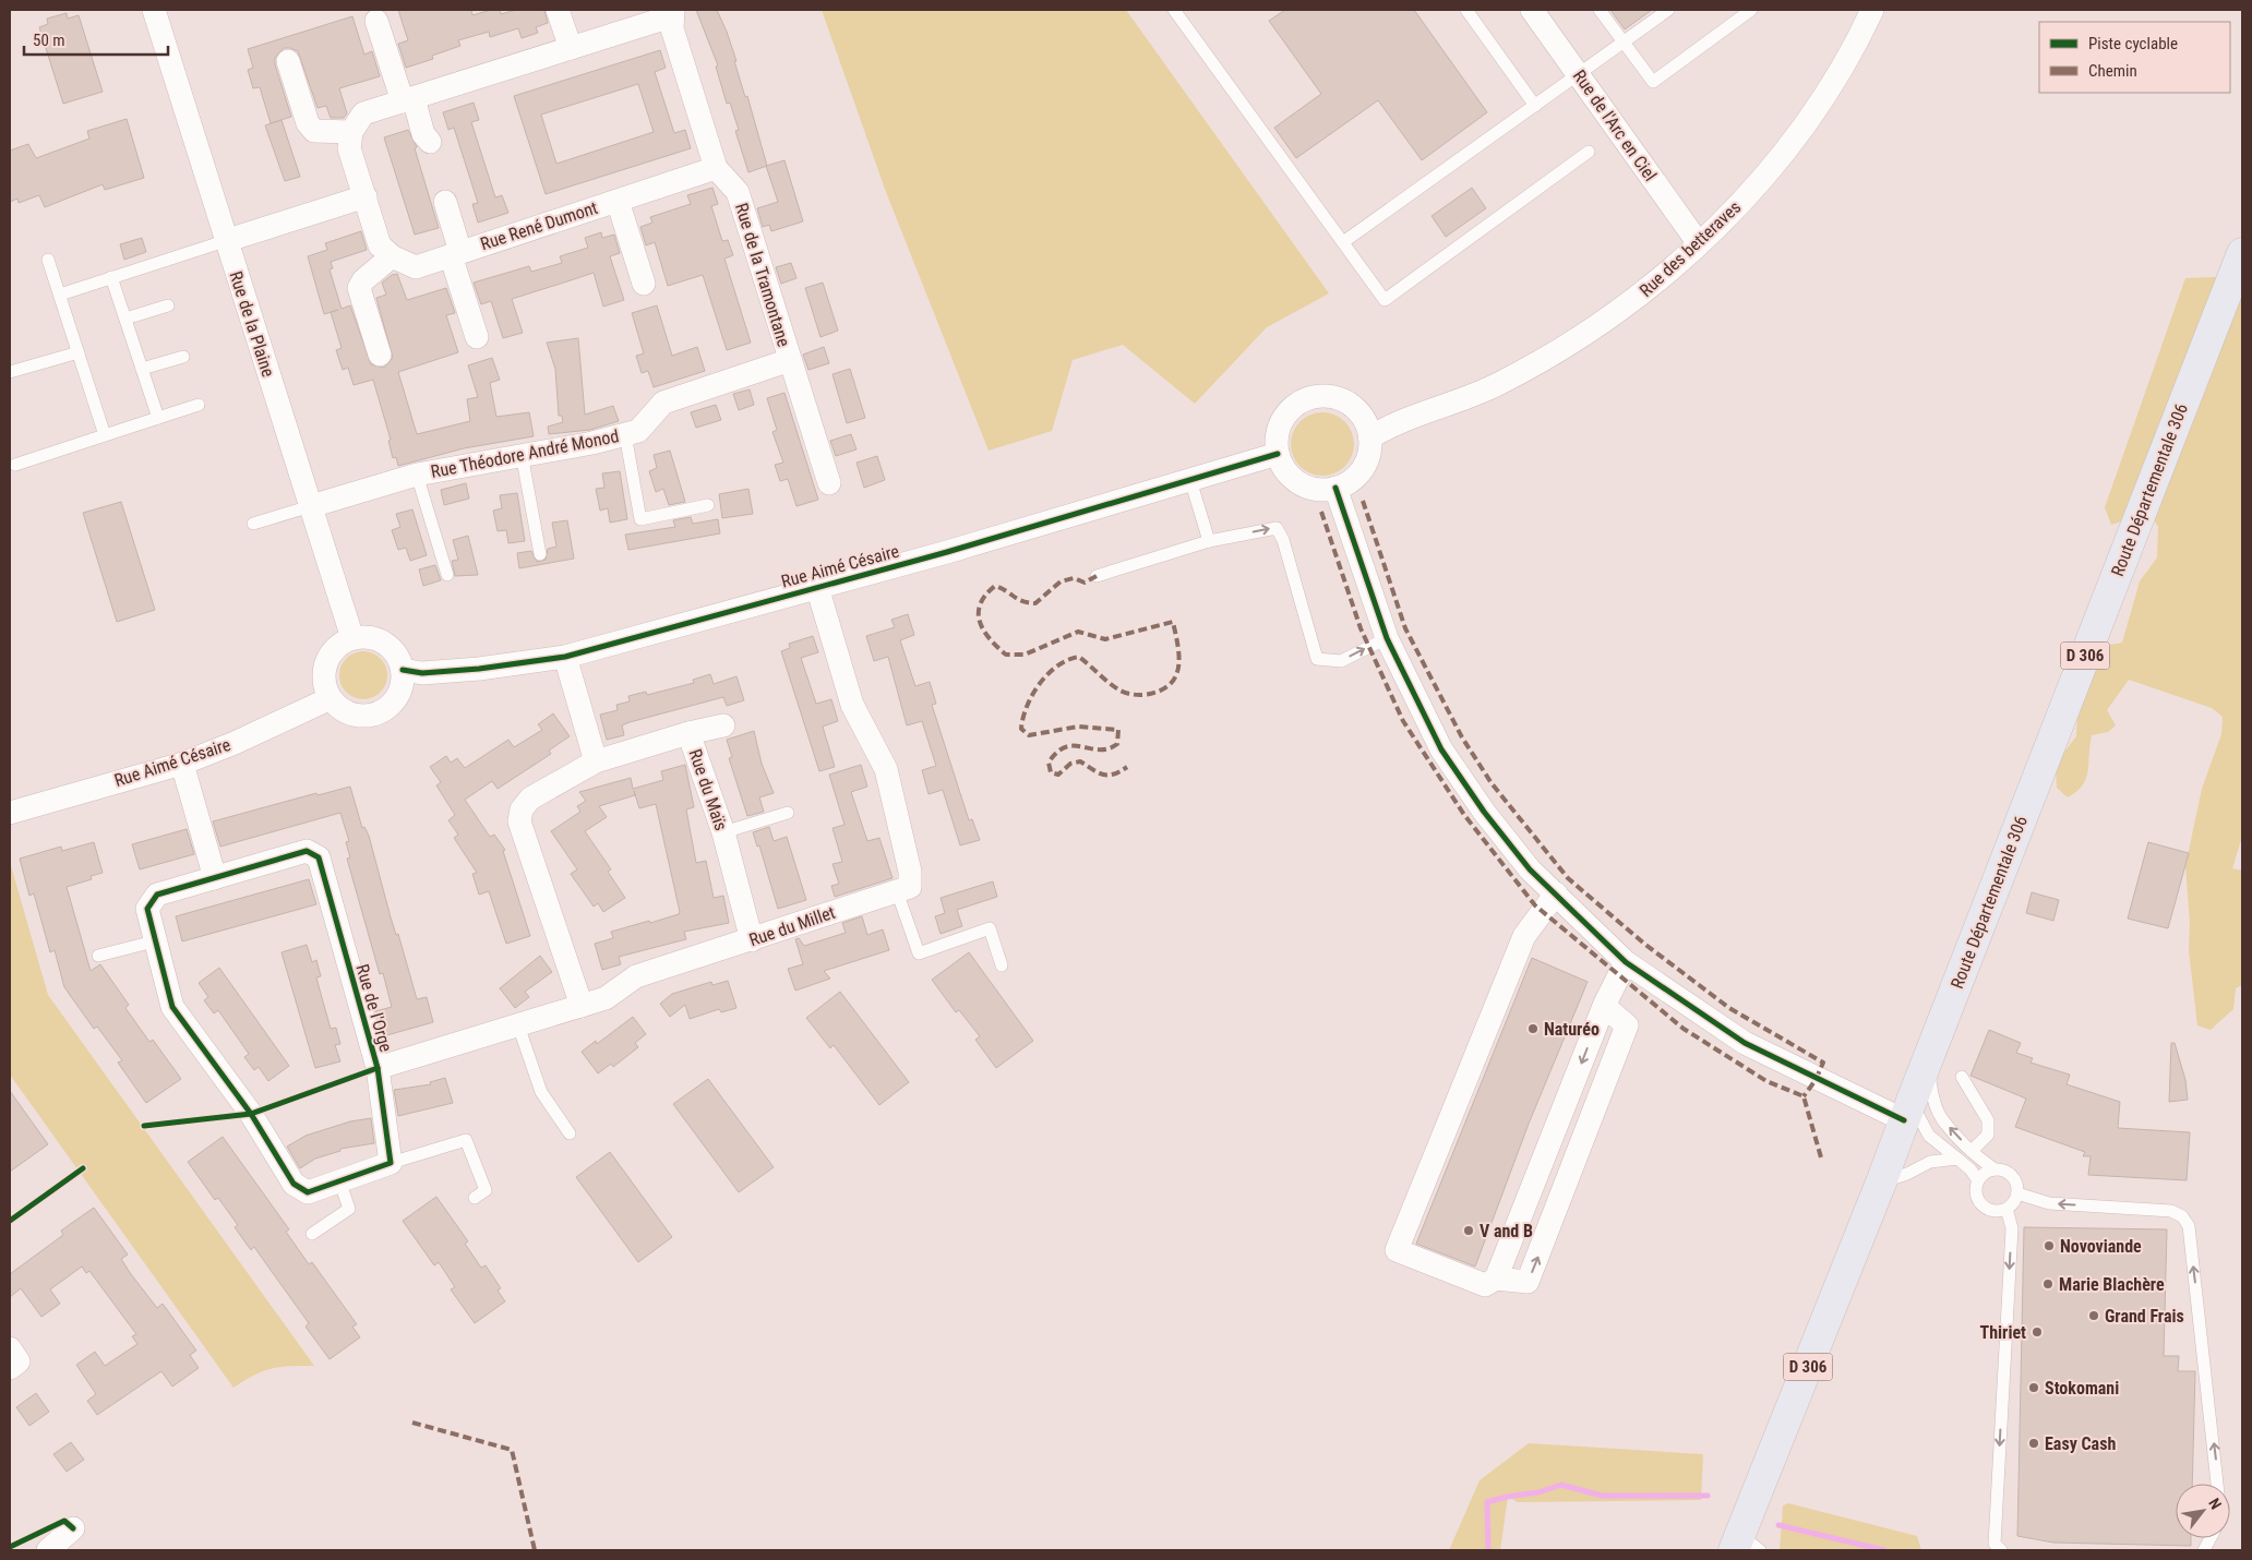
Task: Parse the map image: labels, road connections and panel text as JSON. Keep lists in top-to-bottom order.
{
  "streets": {
    "main road": ["Route Départementale 306", "D 306"],
    "street": [
      "Rue de l'Arc en Ciel",
      "Rue René Dumont",
      "Rue des betteraves",
      "Rue de la Tramontane",
      "Rue de la Plaine",
      "Rue Théodore André Monod",
      "Rue Aimé Césaire",
      "Rue du Maïs",
      "Rue du Millet",
      "Rue de l'Orge"
    ]
  },
  "crossings": [
    ["Rue de l'Arc en Ciel", "Rue des betteraves"],
    ["Rue René Dumont", "Rue de la Tramontane"],
    ["Rue des betteraves", "Rue Aimé Césaire"],
    ["Rue de la Tramontane", "Rue Théodore André Monod"],
    ["Rue de la Plaine", "Rue Théodore André Monod"],
    ["Rue de la Plaine", "Rue Aimé Césaire"],
    ["Rue du Maïs", "Rue du Millet"],
    ["Rue du Millet", "Rue de l'Orge"]
  ],
  "places": [
    "Naturéo",
    "V and B",
    "Novoviande",
    "Marie Blachère",
    "Grand Frais",
    "Thiriet",
    "Stokomani",
    "Easy Cash"
  ],
  "legend": ["Piste cyclable", "Chemin"],
  "scale_bar": "50 m",
  "north": "top right"
}
